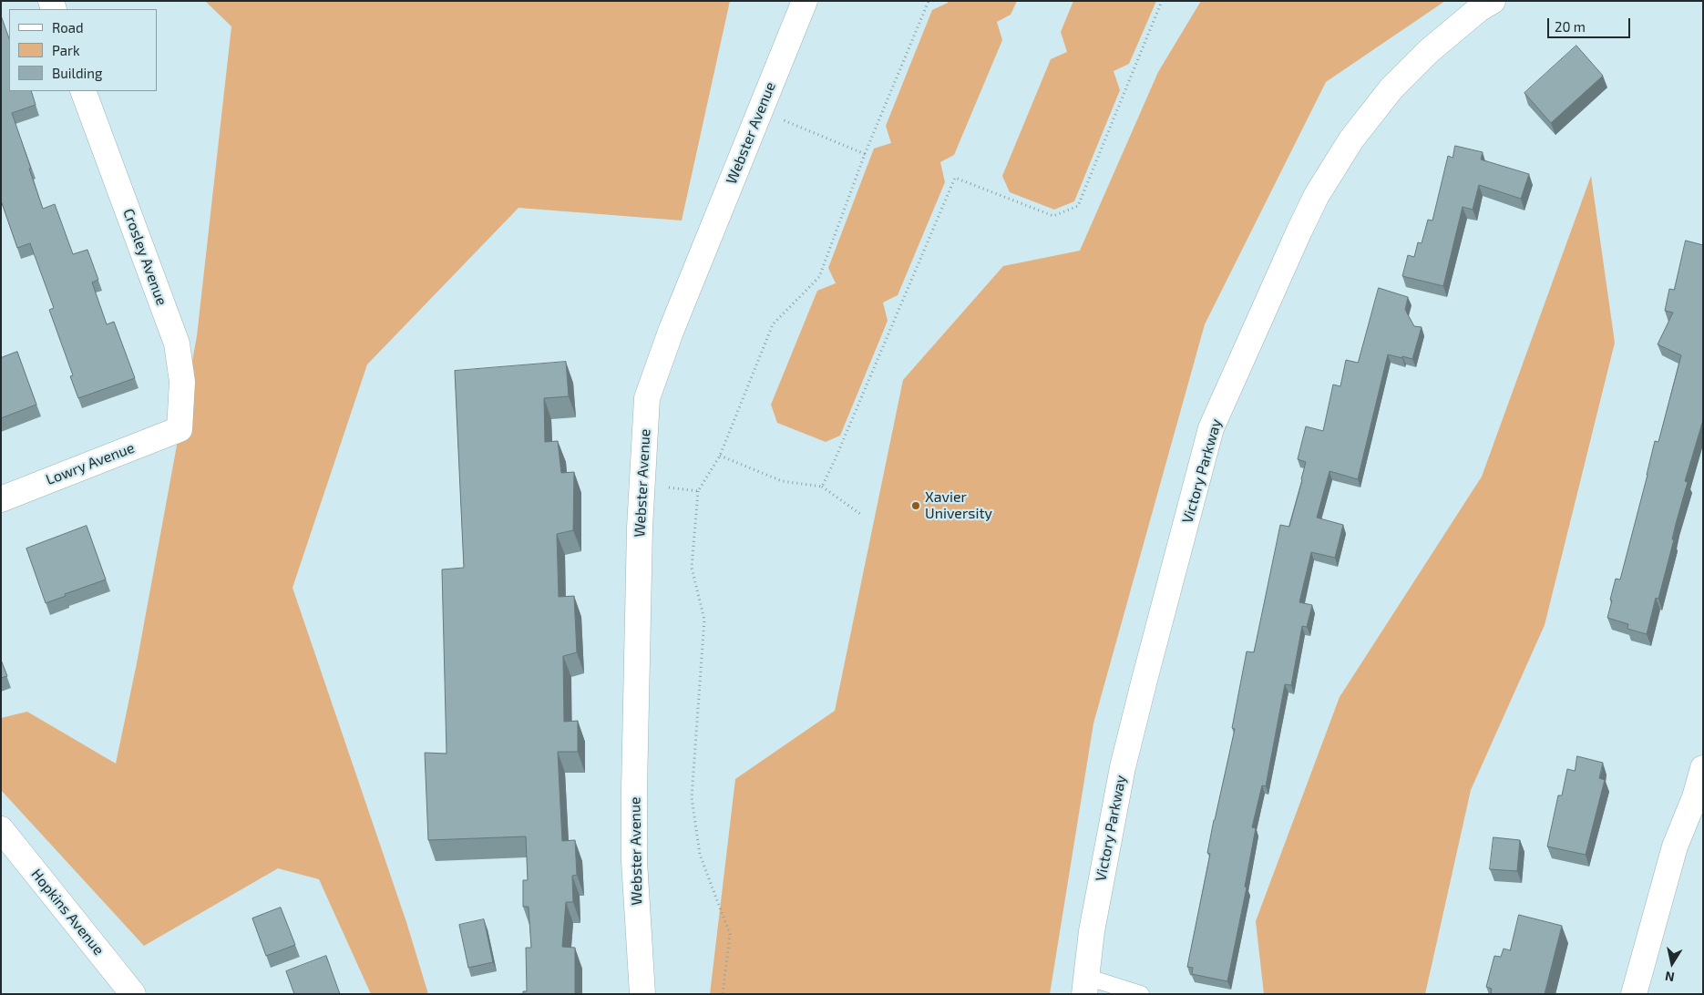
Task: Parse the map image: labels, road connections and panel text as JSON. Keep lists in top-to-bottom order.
{
  "streets": {
    "street": [
      "Webster Avenue",
      "Crosley Avenue",
      "Lowry Avenue",
      "Victory Parkway",
      "Hopkins Avenue"
    ]
  },
  "crossings": [
    ["Crosley Avenue", "Lowry Avenue"]
  ],
  "places": ["Xavier University"],
  "legend": ["Road", "Park", "Building"],
  "scale_bar": "20 m",
  "north": "bottom"
}
